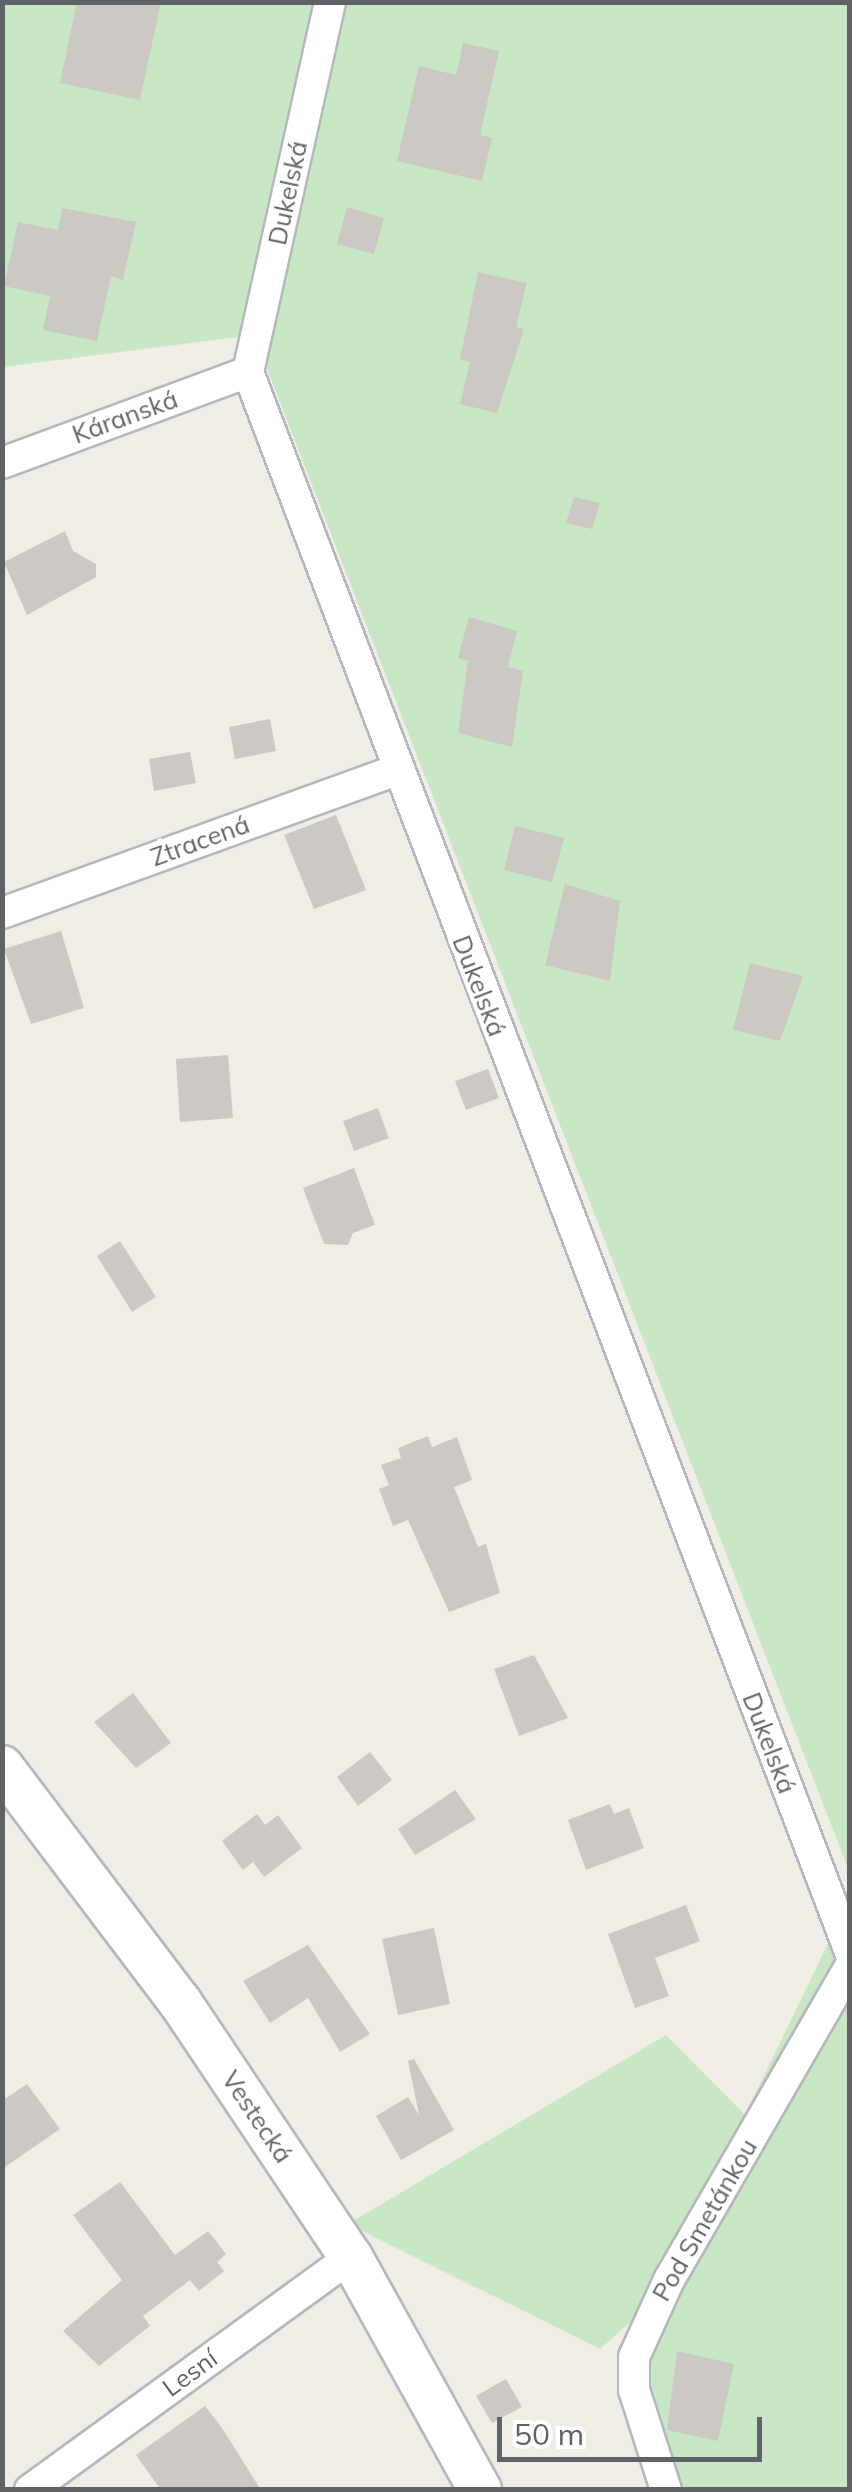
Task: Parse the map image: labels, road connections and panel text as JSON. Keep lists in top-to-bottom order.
{
  "streets": {
    "street": [
      "Dukelská",
      "Káranská",
      "Ztracená",
      "Vestecká",
      "Pod Smetánkou",
      "Lesní"
    ]
  },
  "crossings": [
    ["Dukelská", "Káranská"],
    ["Dukelská", "Ztracená"],
    ["Vestecká", "Lesní"]
  ],
  "scale_bar": "50 m"
}
